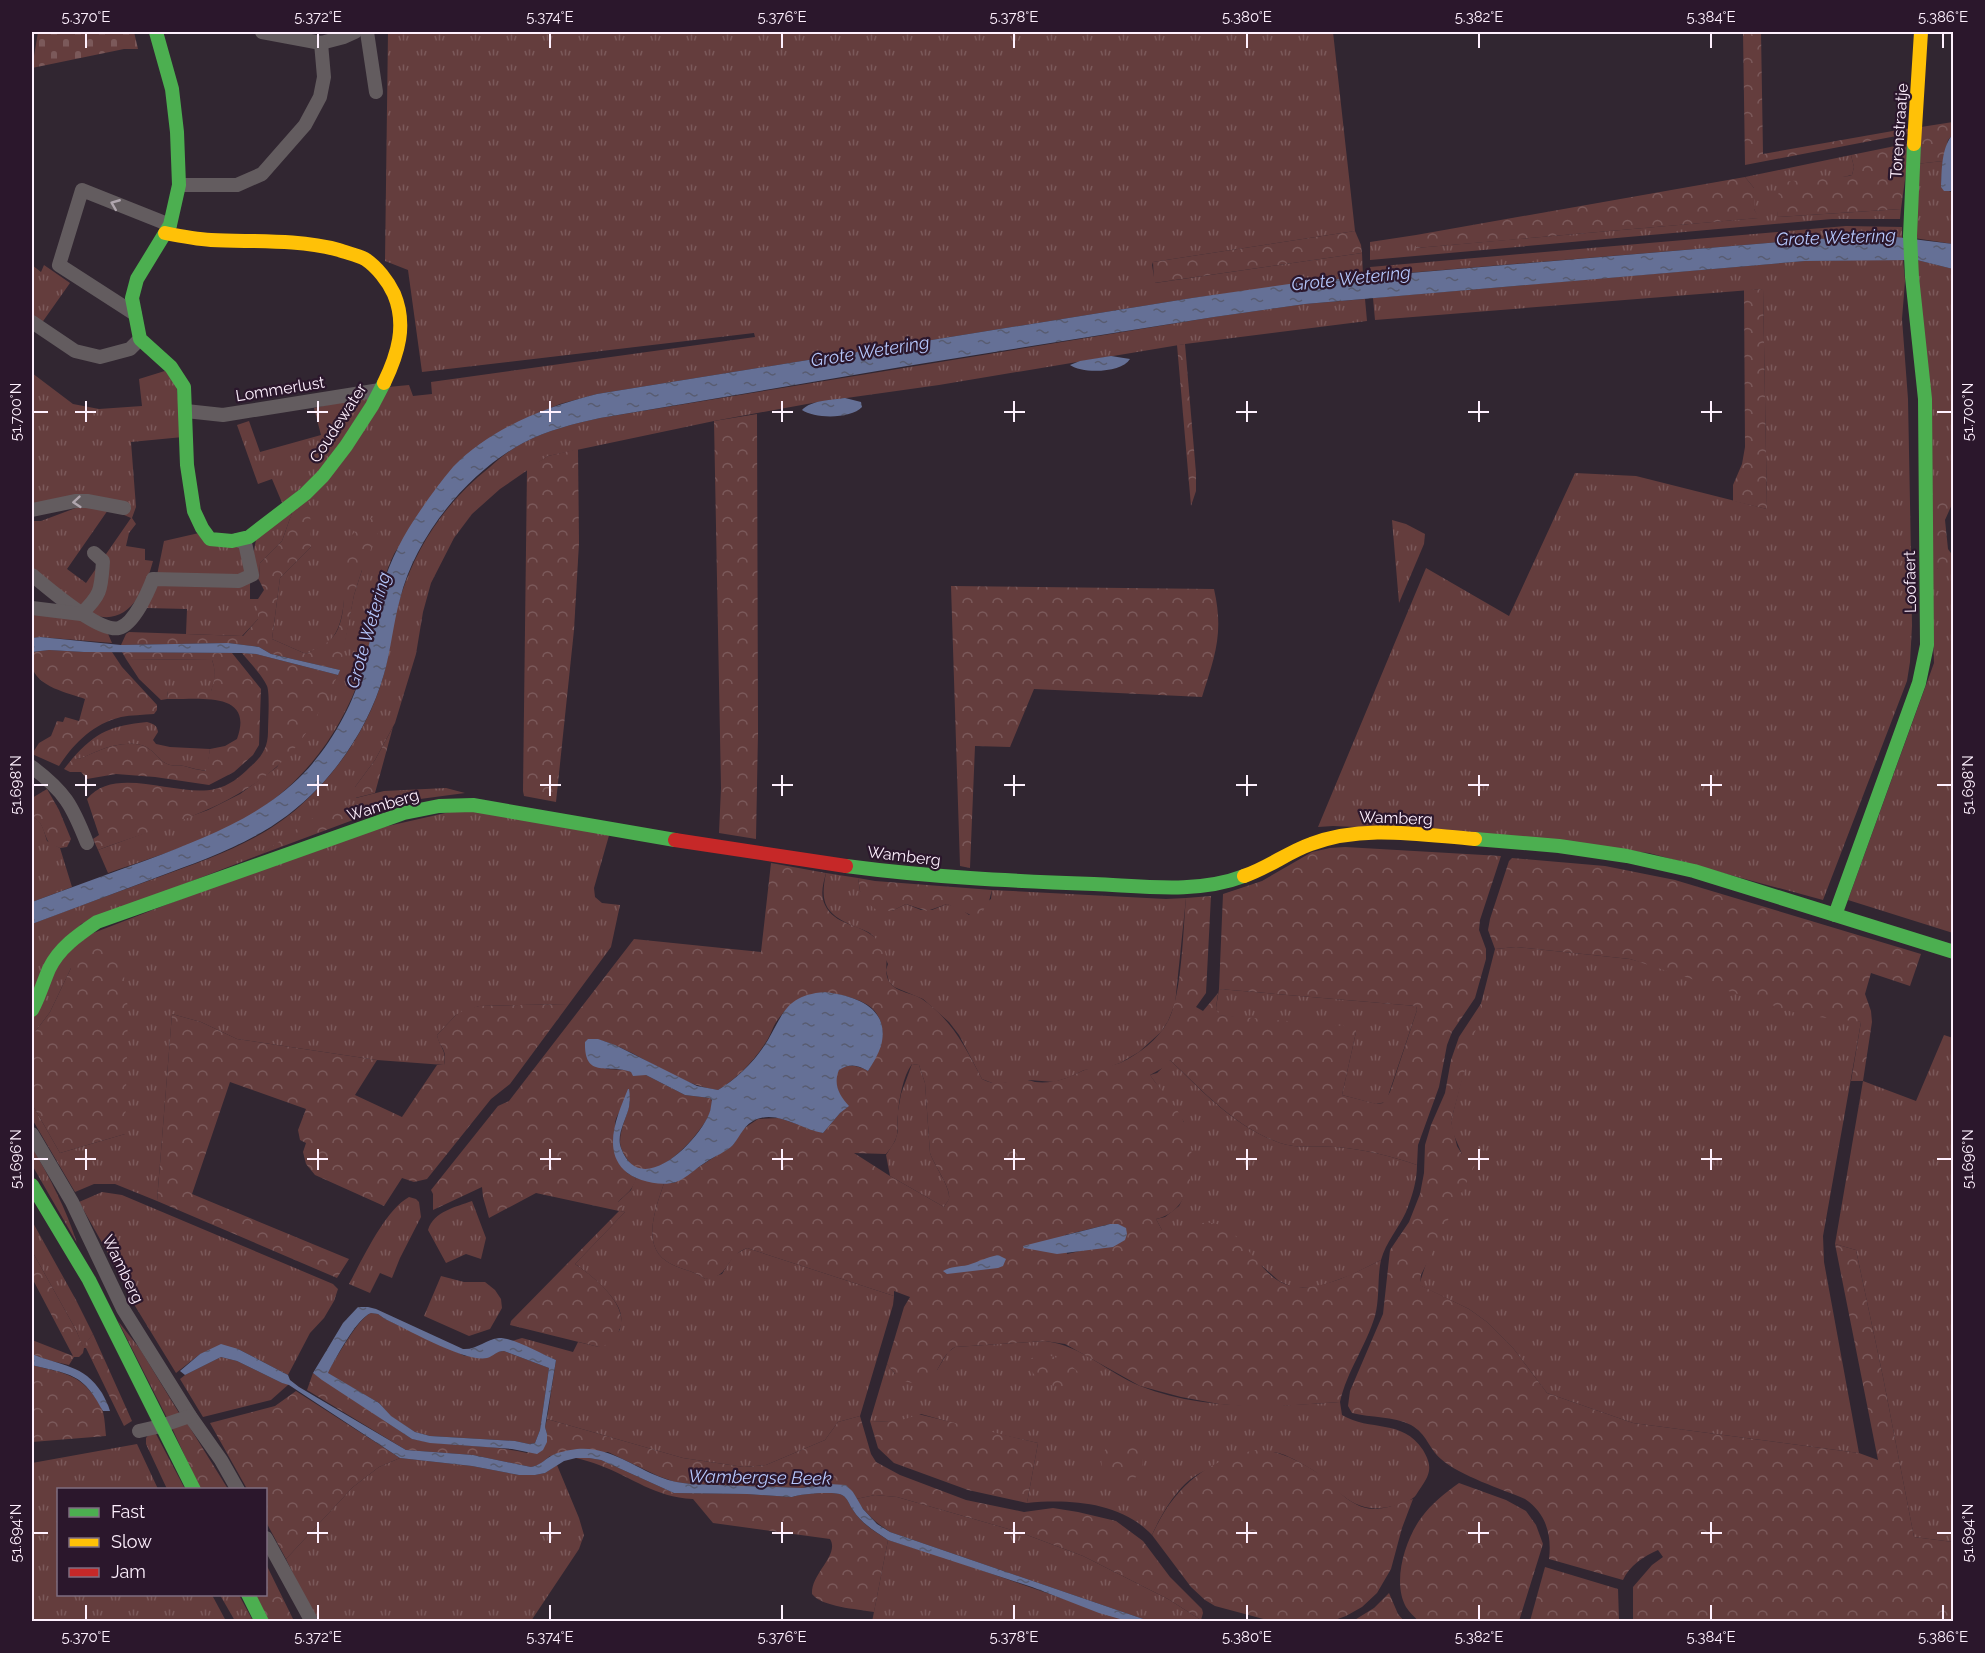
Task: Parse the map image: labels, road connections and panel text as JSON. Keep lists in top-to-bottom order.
{
  "streets": {
    "street": [
      "Torenstraatje",
      "Lommerlust",
      "Coudewater",
      "Loofaert",
      "Wamberg"
    ]
  },
  "crossings": [
    ["Torenstraatje", "Loofaert"],
    ["Lommerlust", "Coudewater"],
    ["Loofaert", "Wamberg"]
  ],
  "water": ["Grote Wetering", "Wambergse Beek"],
  "legend": ["Fast", "Slow", "Jam"],
  "coordinates": [
    "5.370°E",
    "5.372°E",
    "5.374°E",
    "5.376°E",
    "5.378°E",
    "5.380°E",
    "5.382°E",
    "5.384°E",
    "5.386°E",
    "51.700°N",
    "51.698°N",
    "51.696°N",
    "51.694°N"
  ]
}
